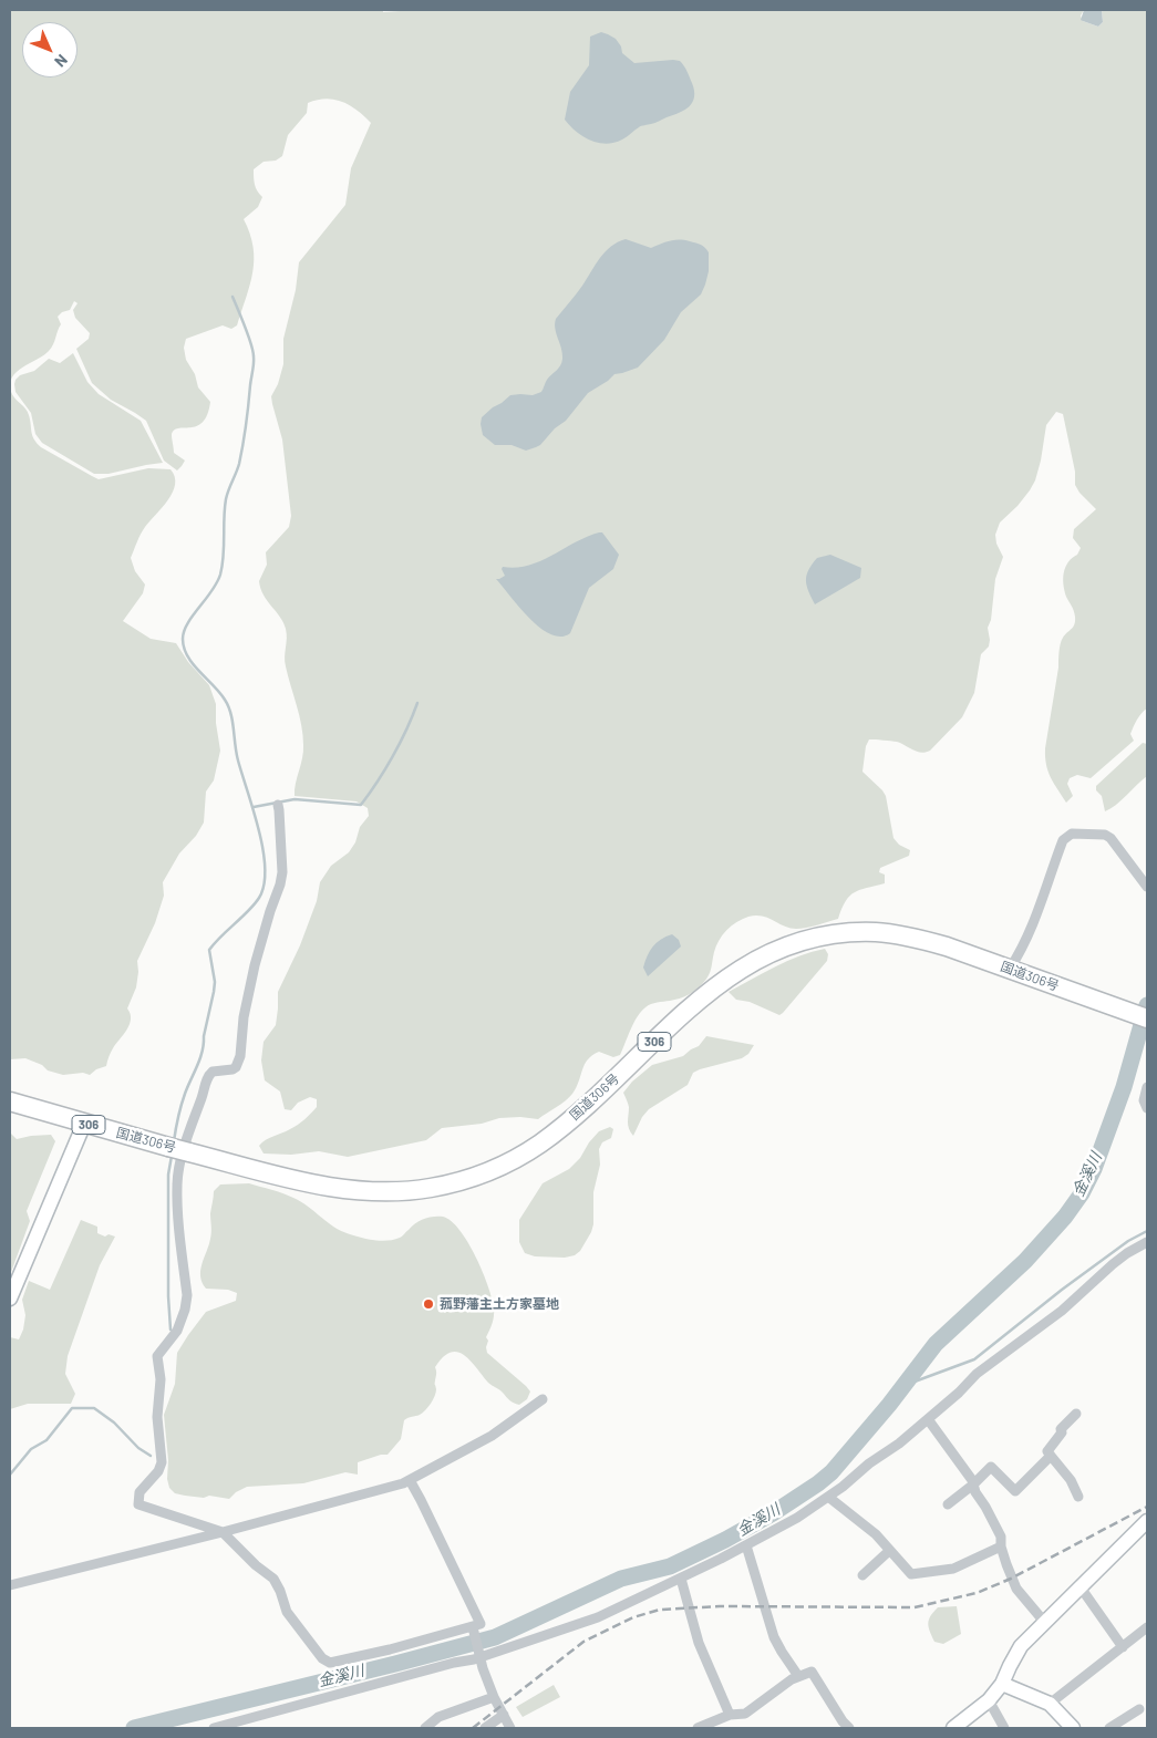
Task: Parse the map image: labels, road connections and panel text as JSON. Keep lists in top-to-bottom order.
{
  "streets": {
    "highway": ["国道306号", "306"]
  },
  "water": ["金溪川"],
  "places": ["菰野藩主土方家墓地"],
  "north": "bottom right"
}
